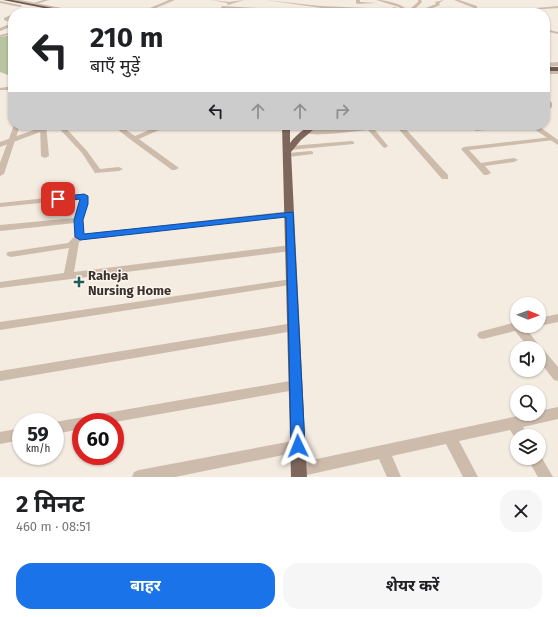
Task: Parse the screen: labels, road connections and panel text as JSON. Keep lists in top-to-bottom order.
{
  "places": {
    "health": ["Raheja Nursing Home"]
  },
  "north": "right",
  "page": {
    "turn": ["210 m", "बाएँ मुड़ें"],
    "speed": "59 km/h",
    "limit": "60",
    "heading": ["2 मिनट", "460 m · 08:51"],
    "buttons": ["बाहर", "शेयर करें"]
  }
}
